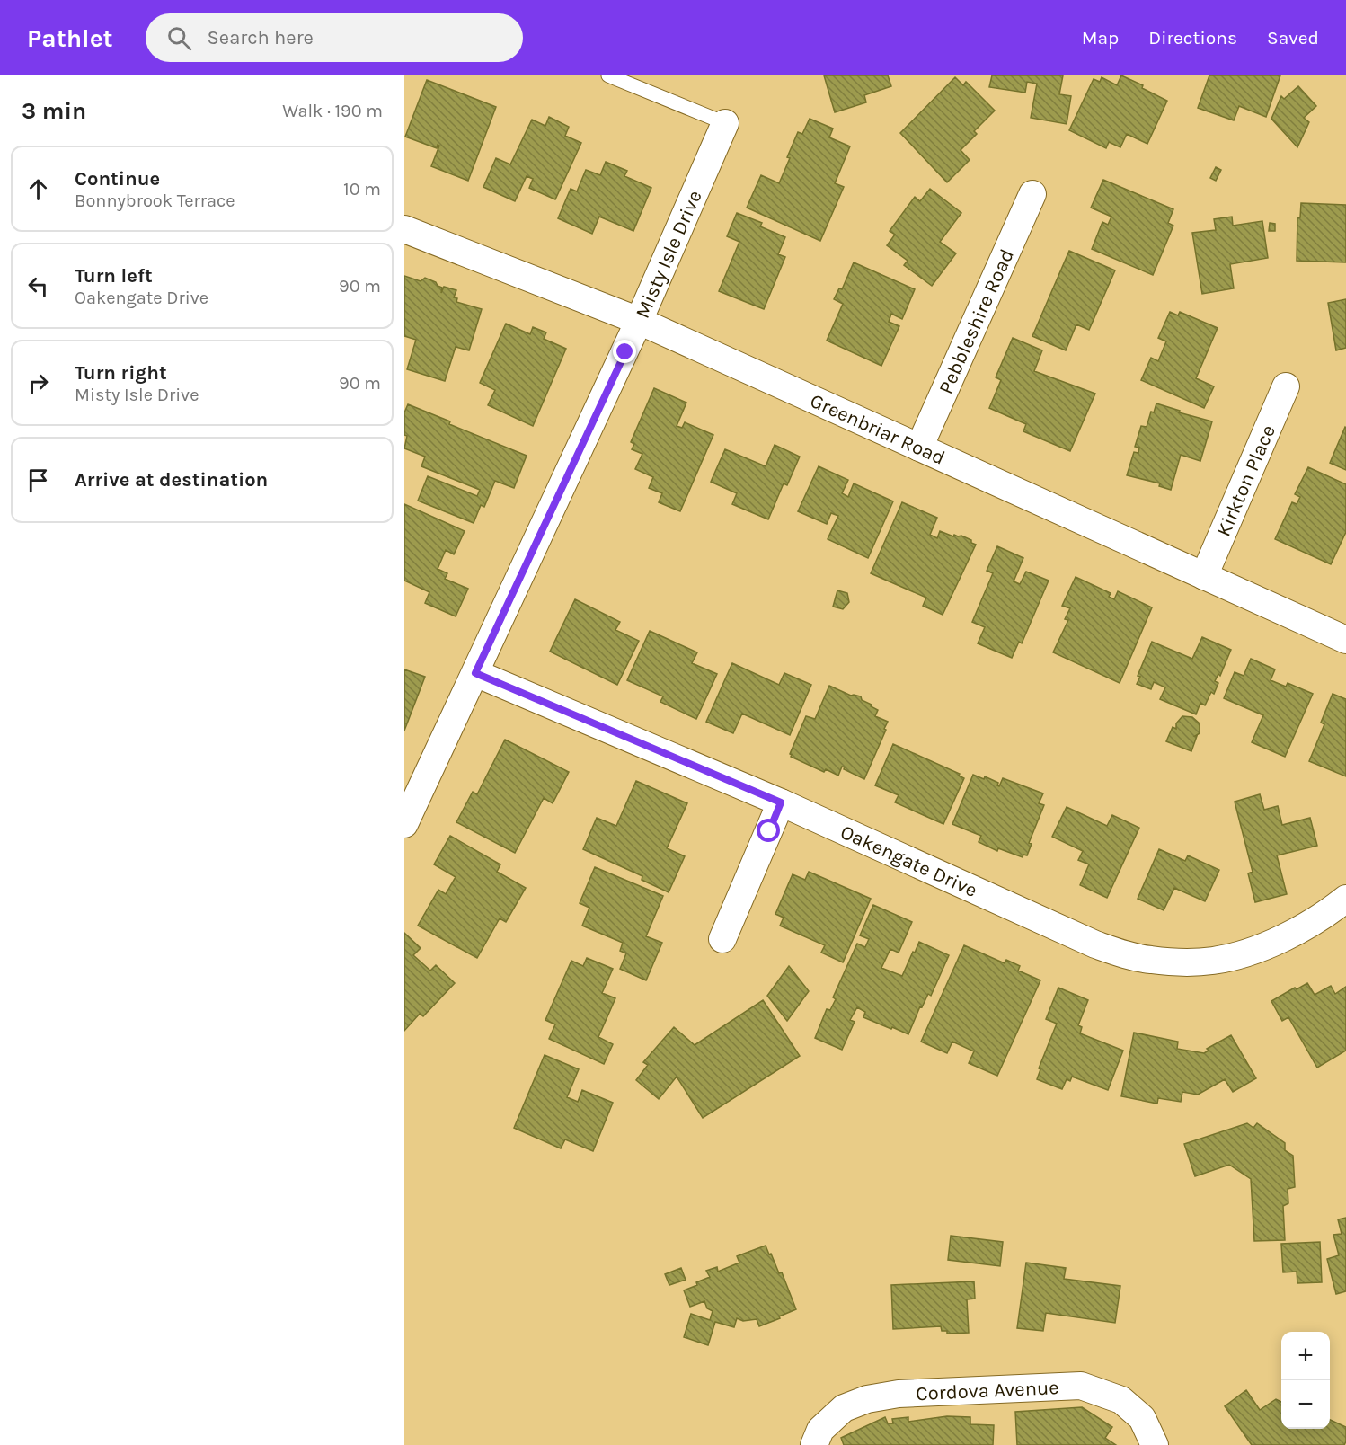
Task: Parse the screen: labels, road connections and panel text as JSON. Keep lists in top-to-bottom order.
{
  "streets": {
    "street": [
      "Misty Isle Drive",
      "Pebbleshire Road",
      "Greenbriar Road",
      "Kirkton Place",
      "Oakengate Drive",
      "Cordova Avenue"
    ]
  },
  "crossings": [
    ["Misty Isle Drive", "Greenbriar Road"],
    ["Misty Isle Drive", "Oakengate Drive"],
    ["Pebbleshire Road", "Greenbriar Road"],
    ["Greenbriar Road", "Kirkton Place"]
  ],
  "page": {
    "header": "Pathlet",
    "search": "Search here",
    "nav": ["Map", "Directions", "Saved"],
    "heading": ["3 min", "Walk · 190 m"],
    "list": [
      ["Continue", "Bonnybrook Terrace", "10 m"],
      ["Turn left", "Oakengate Drive", "90 m"],
      ["Turn right", "Misty Isle Drive", "90 m"],
      "Arrive at destination"
    ],
    "map_buttons": ["+", "−"]
  }
}
